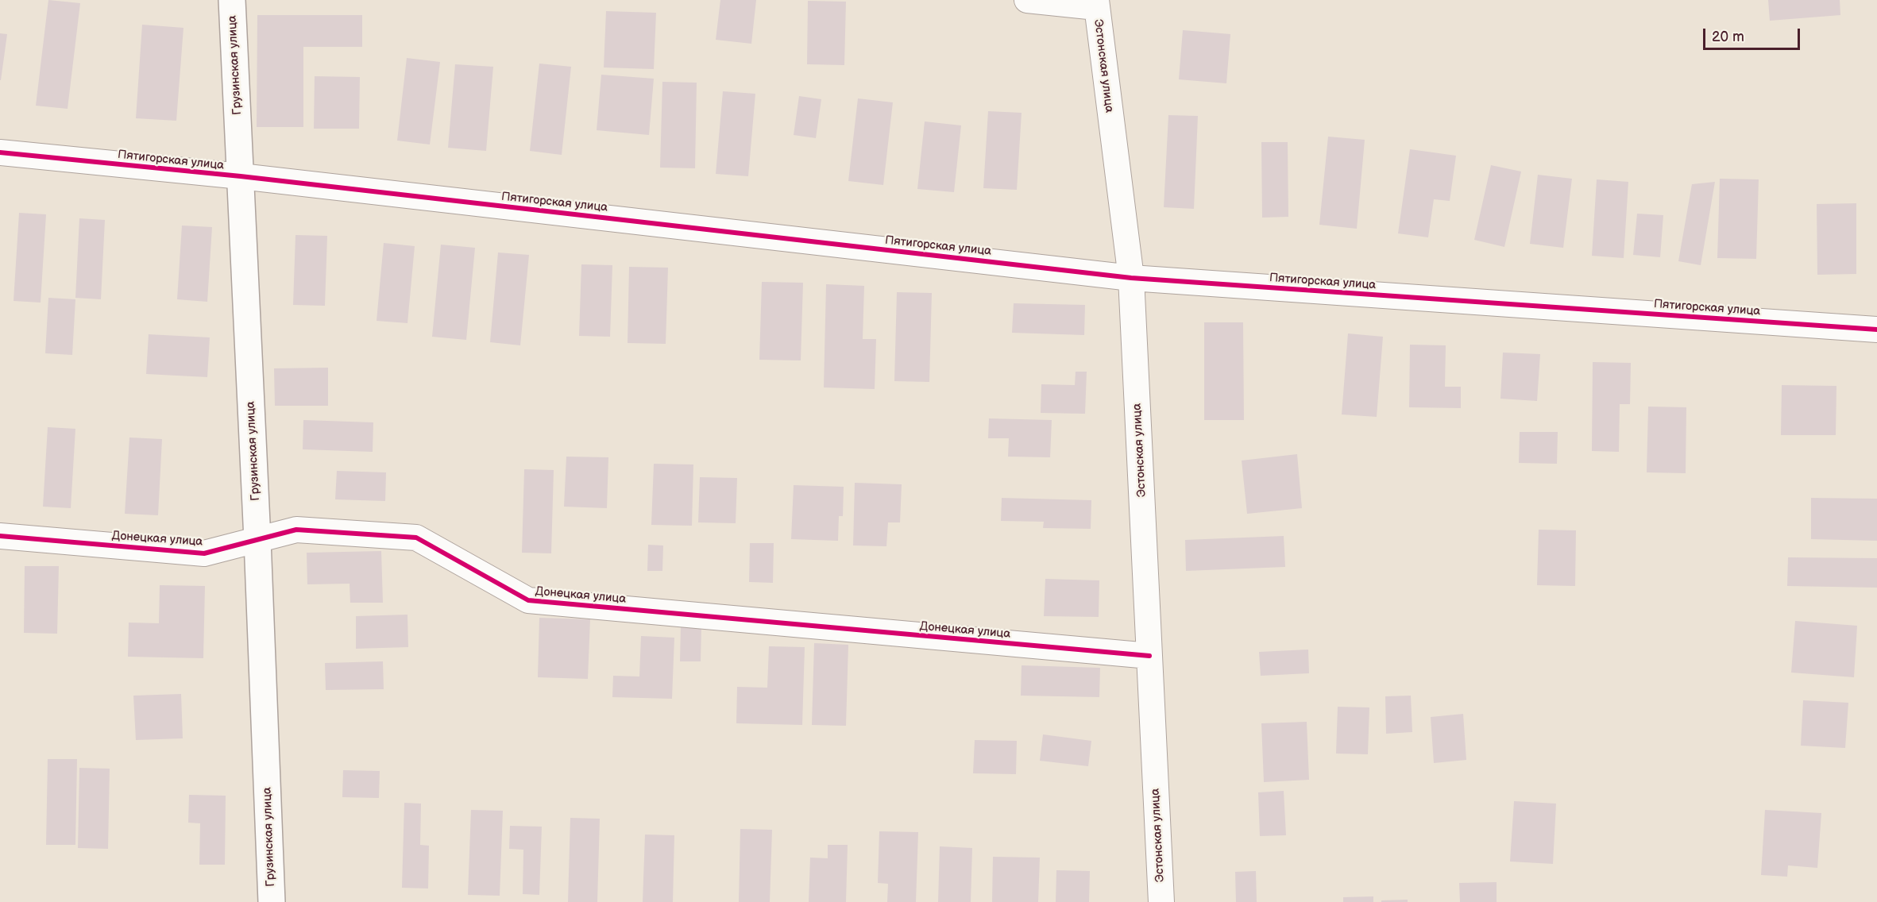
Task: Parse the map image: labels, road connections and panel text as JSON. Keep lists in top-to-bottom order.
{
  "streets": {
    "main road": ["Грузинская улица"],
    "street": ["Эстонская улица", "Пятигорская улица", "Донецкая улица"]
  },
  "crossings": [
    ["Грузинская улица", "Пятигорская улица"],
    ["Грузинская улица", "Донецкая улица"],
    ["Эстонская улица", "Пятигорская улица"],
    ["Эстонская улица", "Донецкая улица"]
  ],
  "scale_bar": "20 m"
}
